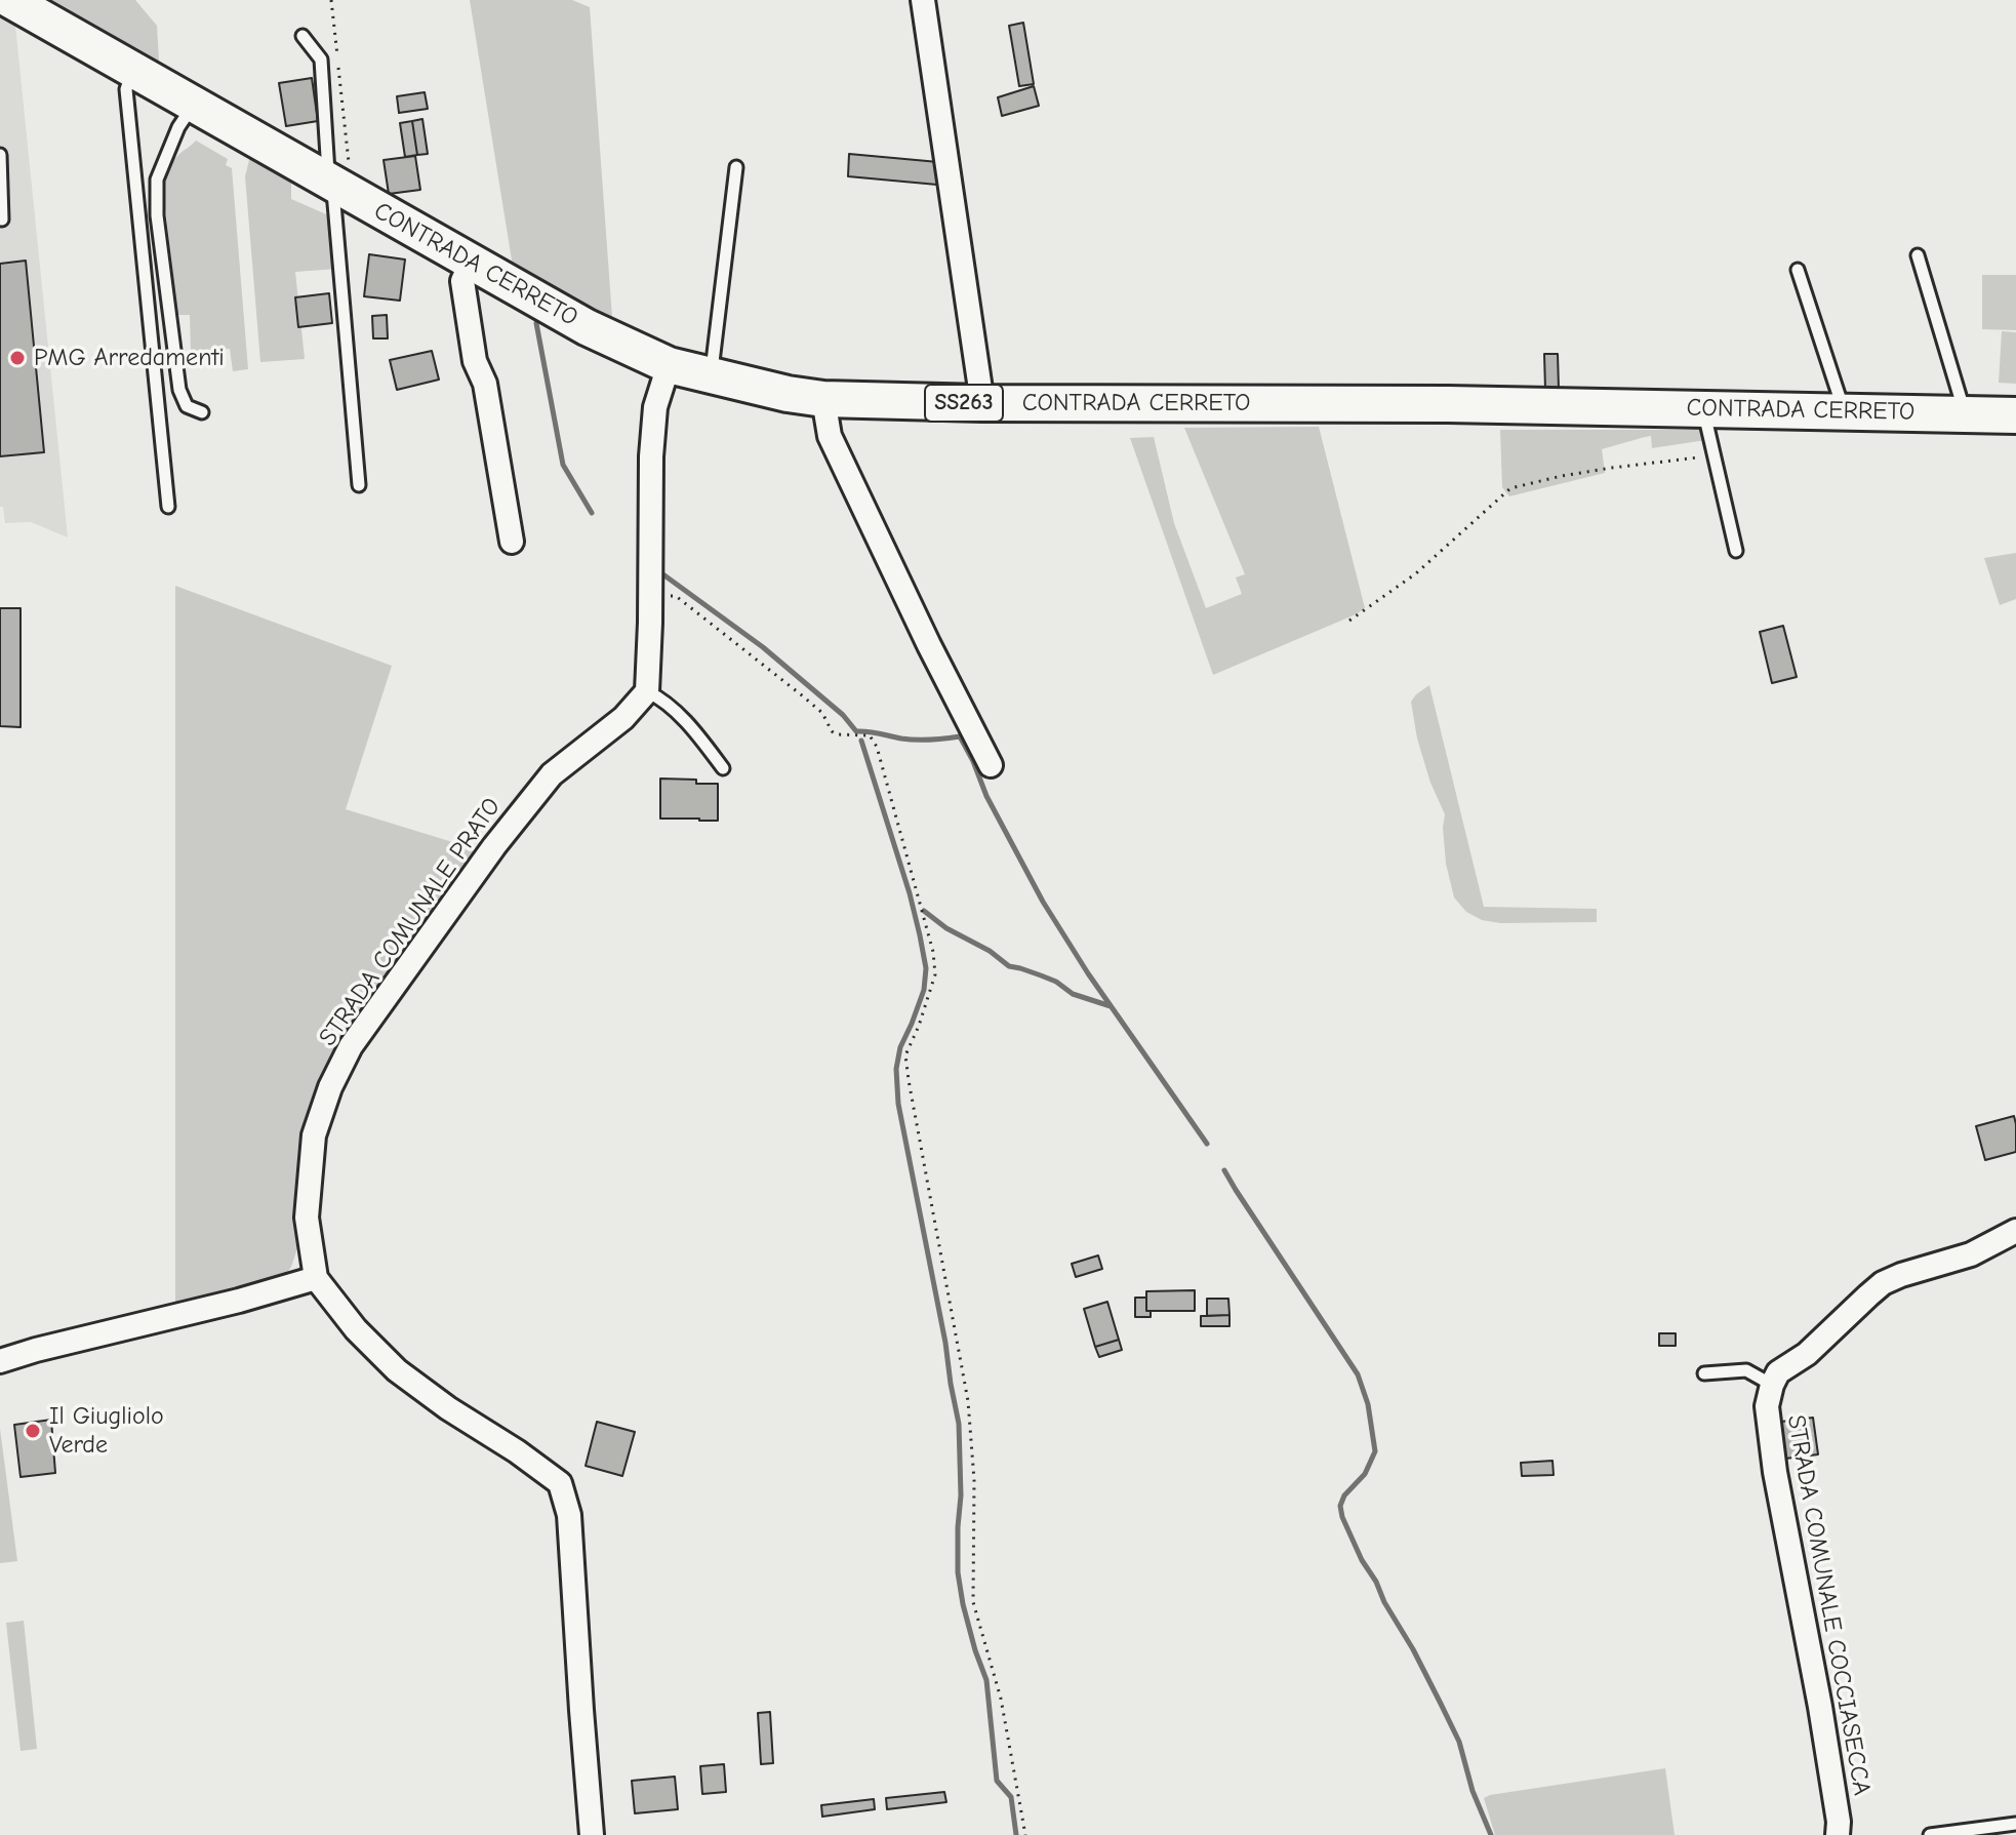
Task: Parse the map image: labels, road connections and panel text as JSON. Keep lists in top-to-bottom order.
{
  "streets": {
    "main road": ["CONTRADA CERRETO", "SS263"],
    "street": ["STRADA COMUNALE PRATO", "STRADA COMUNALE COCCIASECCA"]
  },
  "places": ["PMG Arredamenti", "Il Giugliolo Verde"]
}
